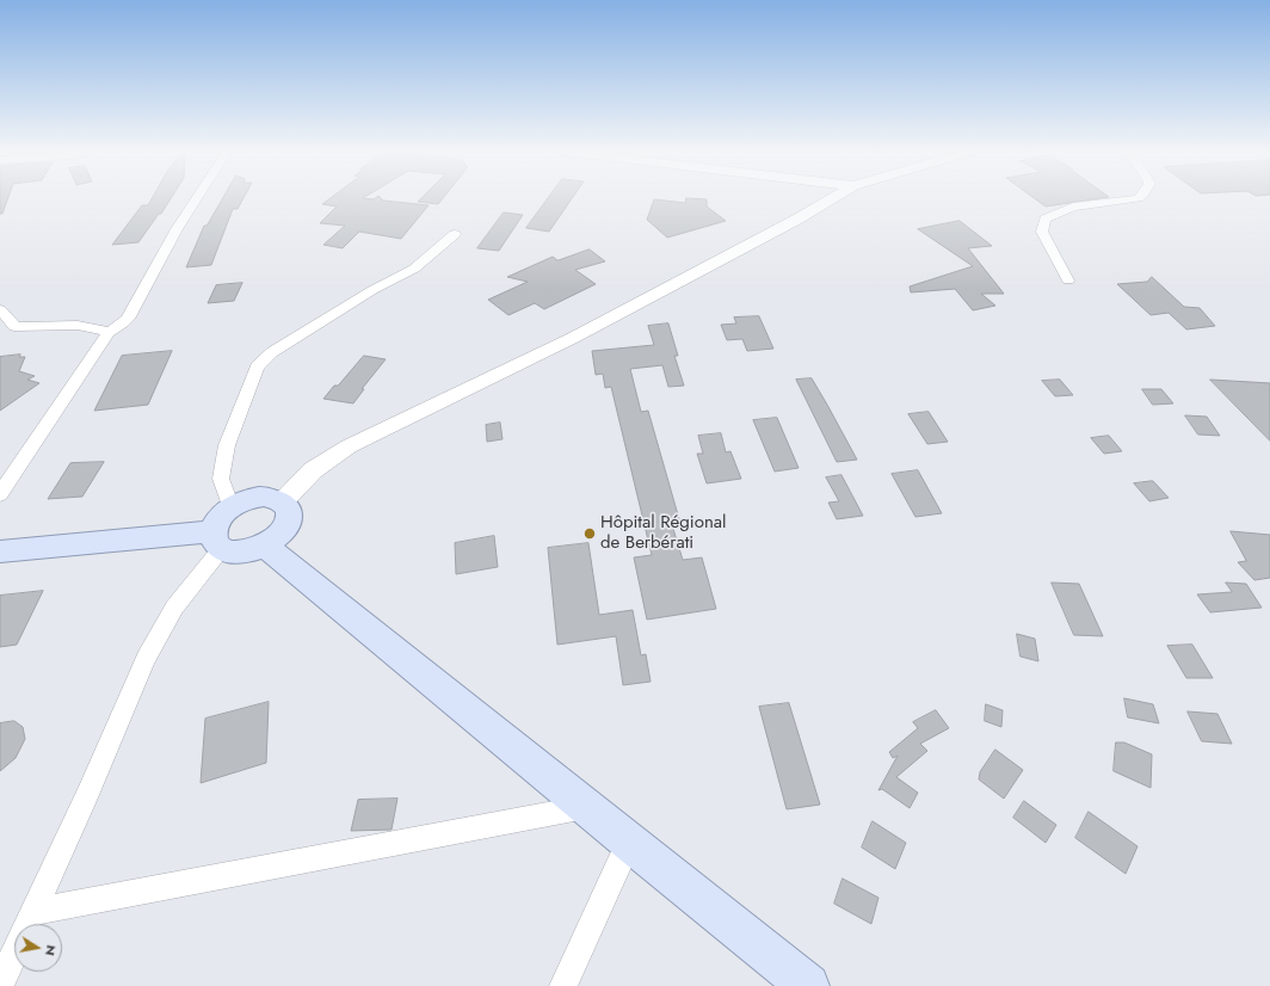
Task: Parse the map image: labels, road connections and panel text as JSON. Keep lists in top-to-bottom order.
{
  "places": ["Hôpital Régional de Berbérati"],
  "north": "right"
}
